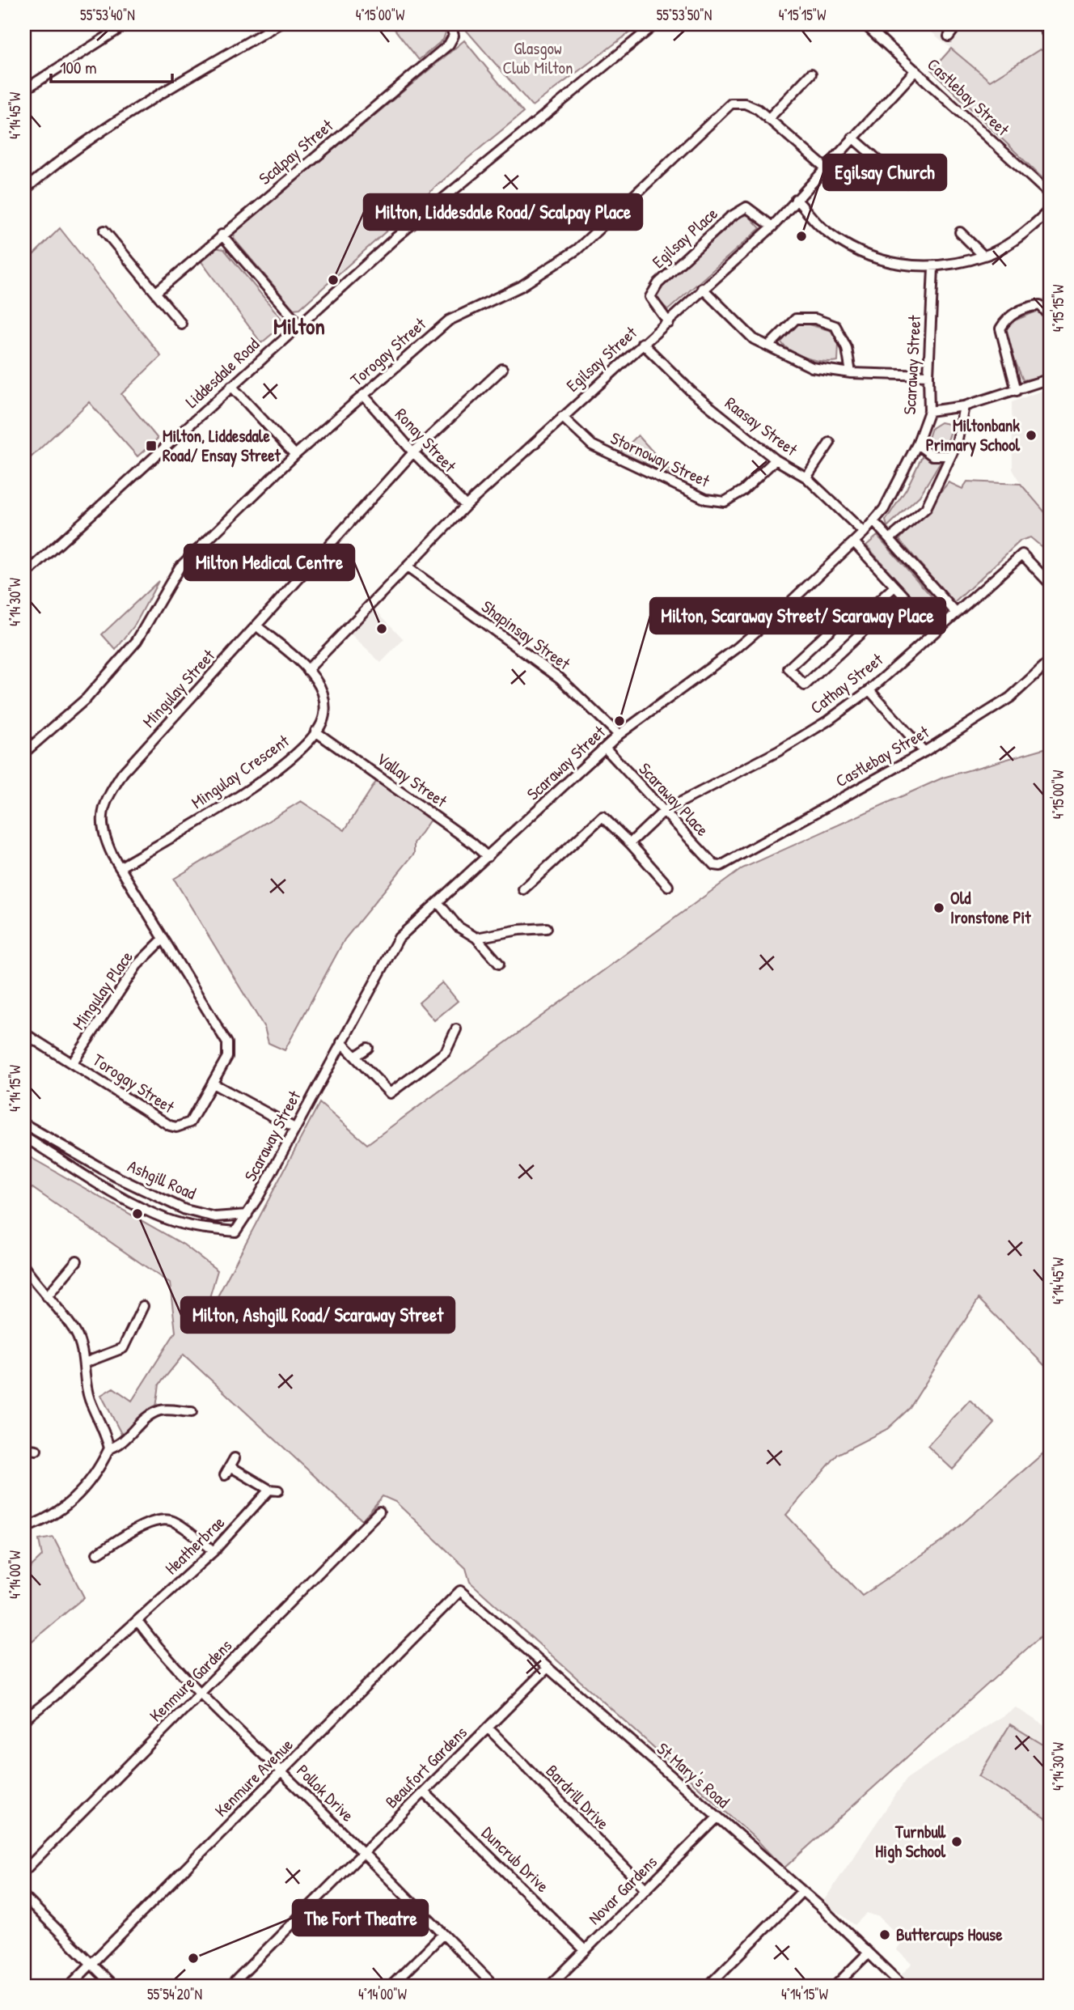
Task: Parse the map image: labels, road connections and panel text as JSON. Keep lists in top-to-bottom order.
{
  "streets": {
    "street": [
      "Castlebay Street",
      "Scalpay Street",
      "Egilsay Place",
      "Torogay Street",
      "Egilsay Street",
      "Scaraway Street",
      "Liddesdale Road",
      "Raasay Street",
      "Ronay Street",
      "Stornoway Street",
      "Shapinsay Street",
      "Cathay Street",
      "Mingulay Street",
      "Mingulay Crescent",
      "Vallay Street",
      "Scaraway Place",
      "Mingulay Place",
      "Ashgill Road",
      "Heatherbrae",
      "Kenmure Gardens",
      "Beaufort Gardens",
      "St Mary's Road",
      "Kenmure Avenue",
      "Pollok Drive",
      "Bardrill Drive",
      "Duncrub Drive",
      "Novar Gardens"
    ]
  },
  "crossings": [
    ["Castlebay Street", "Egilsay Street"],
    ["Castlebay Street", "Scaraway Place"],
    ["Egilsay Place", "Egilsay Street"],
    ["Torogay Street", "Egilsay Street"],
    ["Torogay Street", "Ronay Street"],
    ["Torogay Street", "Mingulay Street"],
    ["Torogay Street", "Mingulay Place"],
    ["Egilsay Street", "Raasay Street"],
    ["Egilsay Street", "Ronay Street"],
    ["Egilsay Street", "Stornoway Street"],
    ["Egilsay Street", "Shapinsay Street"],
    ["Egilsay Street", "Mingulay Crescent"],
    ["Scaraway Street", "Raasay Street"],
    ["Scaraway Street", "Shapinsay Street"],
    ["Scaraway Street", "Vallay Street"],
    ["Scaraway Street", "Scaraway Place"],
    ["Scaraway Street", "Ashgill Road"],
    ["Raasay Street", "Stornoway Street"],
    ["Ronay Street", "Mingulay Street"],
    ["Cathay Street", "Scaraway Place"],
    ["Mingulay Street", "Mingulay Crescent"],
    ["Mingulay Street", "Mingulay Place"],
    ["Mingulay Crescent", "Vallay Street"],
    ["Heatherbrae", "Pollok Drive"],
    ["Kenmure Gardens", "Pollok Drive"],
    ["Beaufort Gardens", "St Mary's Road"],
    ["Beaufort Gardens", "Pollok Drive"],
    ["Beaufort Gardens", "Bardrill Drive"],
    ["Beaufort Gardens", "Duncrub Drive"],
    ["St Mary's Road", "Kenmure Avenue"],
    ["St Mary's Road", "Novar Gardens"],
    ["Kenmure Avenue", "Pollok Drive"],
    ["Bardrill Drive", "Novar Gardens"],
    ["Duncrub Drive", "Novar Gardens"]
  ],
  "districts": ["Milton"],
  "parks": ["Glasgow Club Milton"],
  "places": {
    "other": [
      "Egilsay Church",
      "Milton, Liddesdale Road/ Scalpay Place",
      "Miltonbank Primary School",
      "Milton Medical Centre",
      "Milton, Scaraway Street/ Scaraway Place",
      "Old Ironstone Pit",
      "Milton, Ashgill Road/ Scaraway Street",
      "Turnbull High School",
      "Buttercups House",
      "The Fort Theatre"
    ],
    "transit": ["Milton, Liddesdale Road/ Ensay Street"]
  },
  "scale_bar": "100 m",
  "coordinates": [
    "55°53'40\"N",
    "4°15'00\"W",
    "55°53'50\"N",
    "4°15'15\"W",
    "4°14'45\"W",
    "4°14'30\"W",
    "4°14'15\"W",
    "4°14'00\"W",
    "55°54'20\"N"
  ]
}
